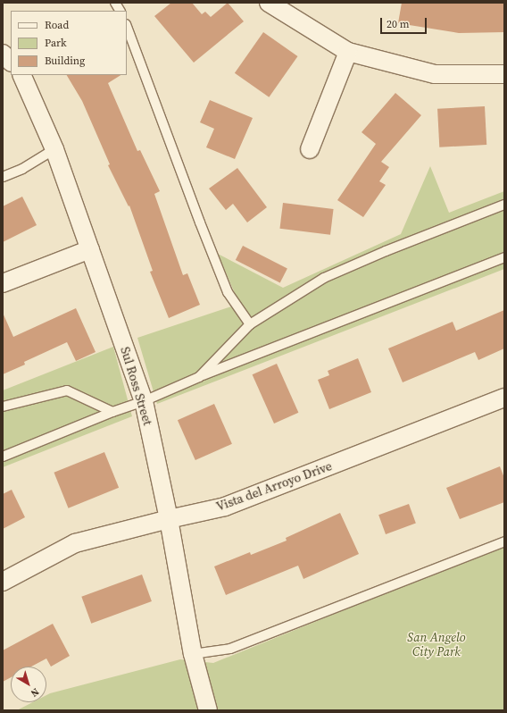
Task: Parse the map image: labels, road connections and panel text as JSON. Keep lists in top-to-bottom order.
{
  "streets": {
    "street": ["Sul Ross Street", "Vista del Arroyo Drive"]
  },
  "crossings": [
    ["Sul Ross Street", "Vista del Arroyo Drive"]
  ],
  "parks": ["San Angelo City Park"],
  "legend": ["Road", "Park", "Building"],
  "scale_bar": "20 m",
  "north": "bottom right"
}
